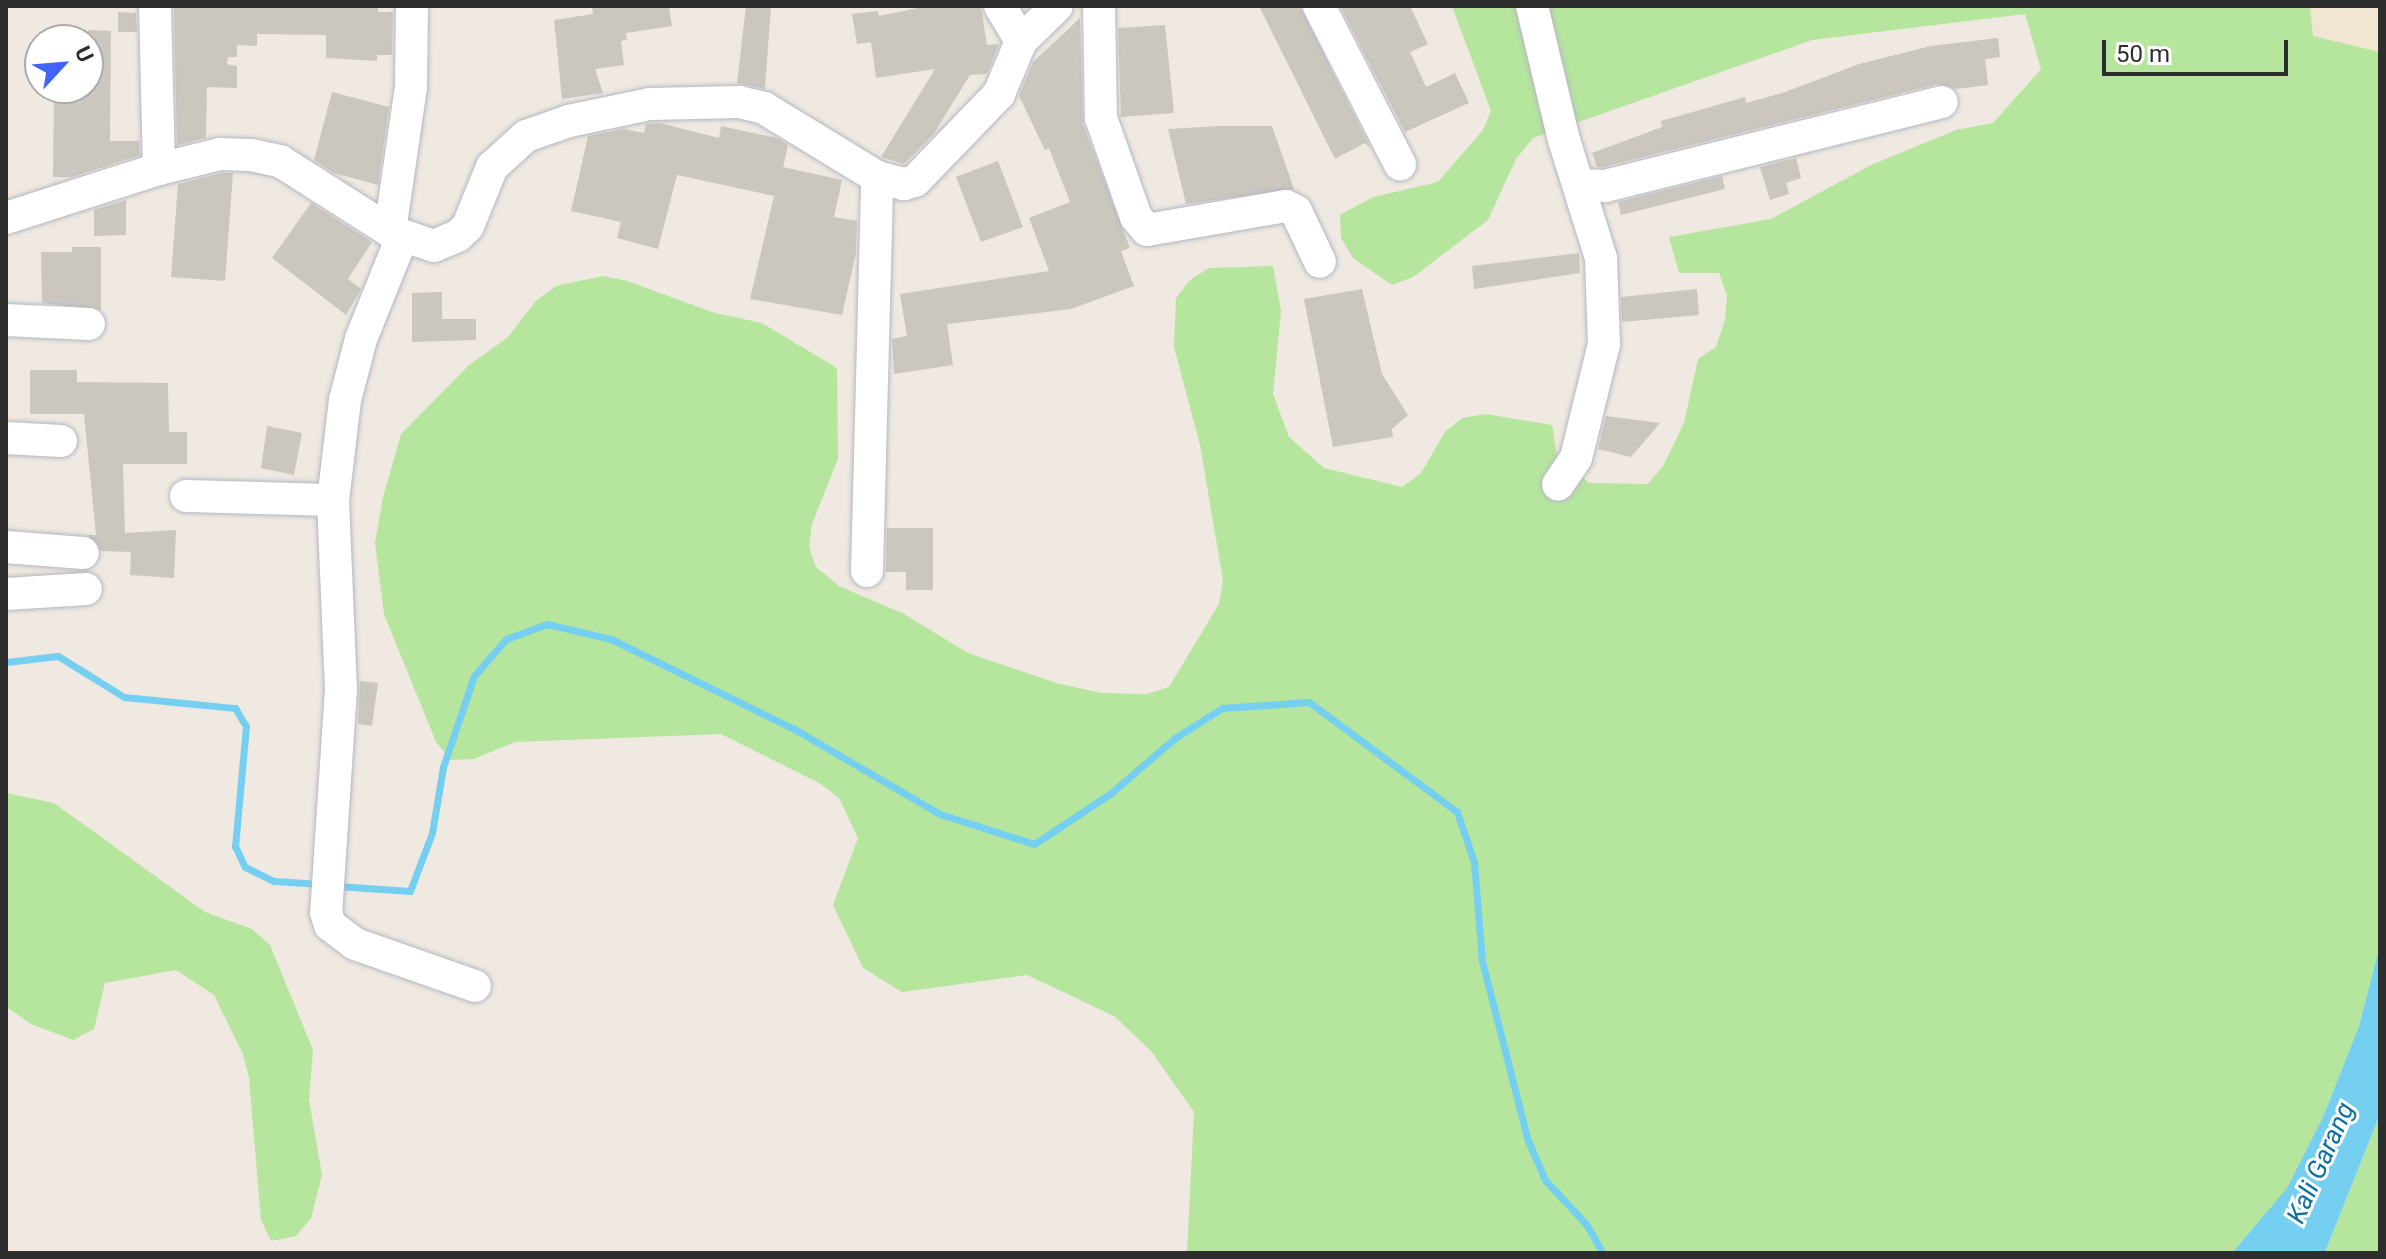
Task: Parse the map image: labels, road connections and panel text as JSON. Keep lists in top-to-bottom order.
{
  "water": ["Kali Garang"],
  "scale_bar": "50 m",
  "north": "top right"
}
